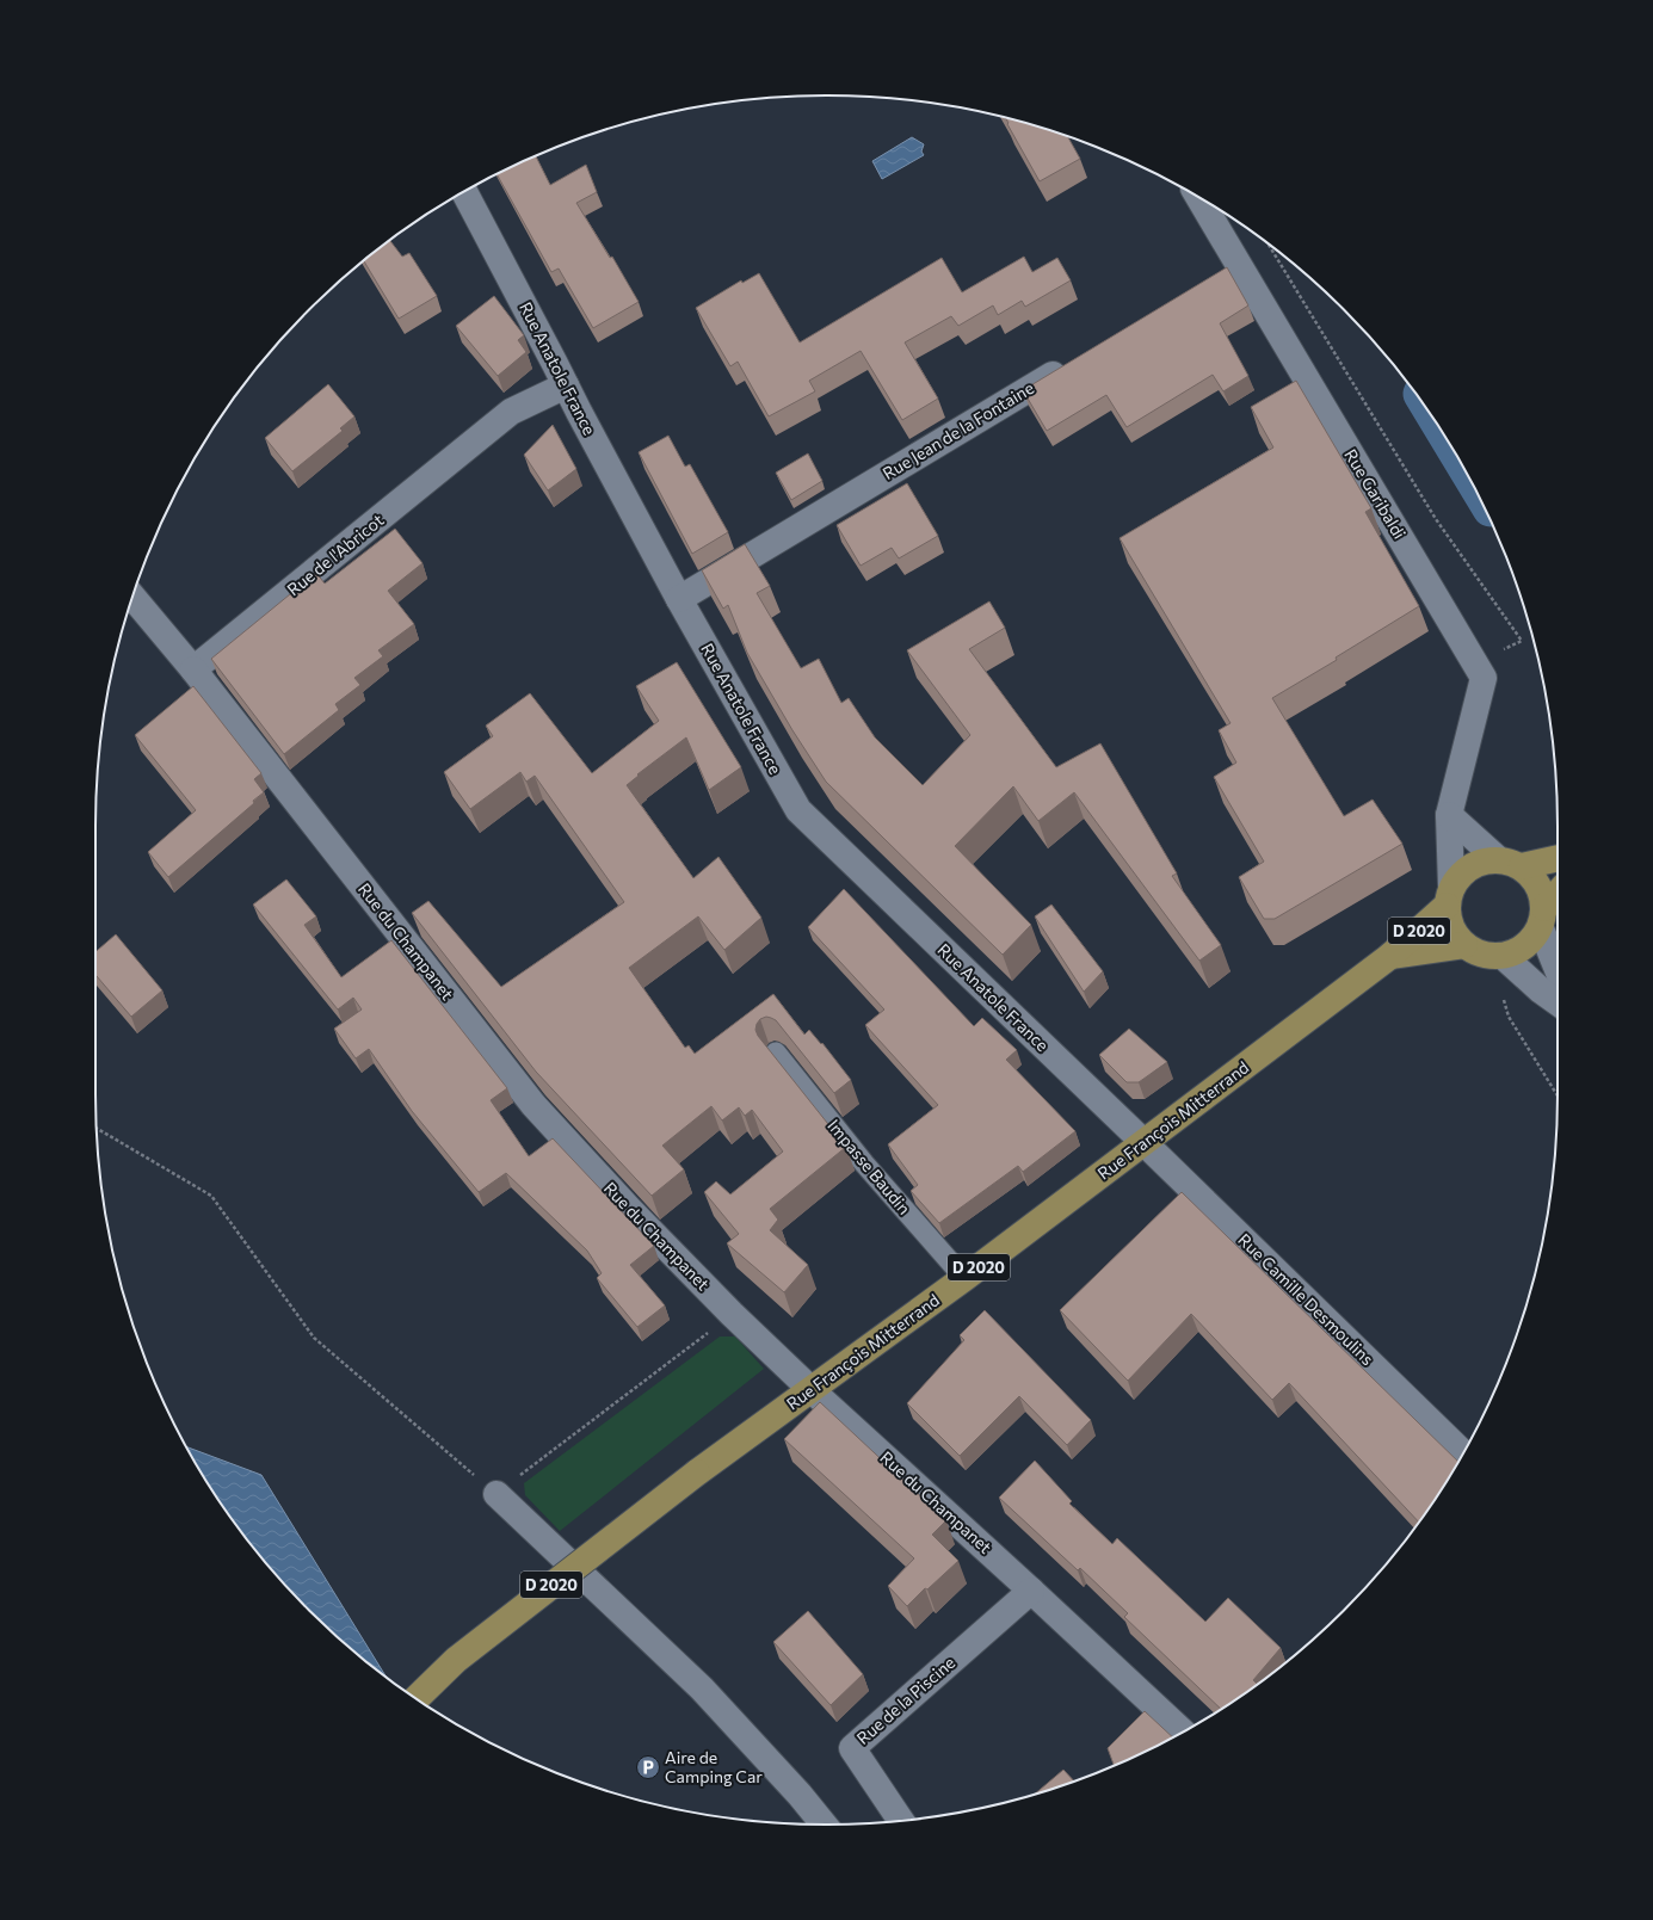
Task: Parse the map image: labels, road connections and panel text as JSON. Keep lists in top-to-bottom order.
{
  "streets": {
    "main road": ["D 2020", "Rue François Mitterrand"],
    "street": [
      "Rue Anatole France",
      "Rue Jean de la Fontaine",
      "Rue Garibaldi",
      "Rue de l'Abricot",
      "Rue du Champanet",
      "Rue Camille Desmoulins",
      "Rue de la Piscine"
    ],
    "lane": ["Impasse Baudin"]
  },
  "crossings": [
    ["Rue Anatole France", "Rue Jean de la Fontaine"],
    ["Rue Anatole France", "Rue de l'Abricot"],
    ["Rue Anatole France", "Rue François Mitterrand"],
    ["Rue Anatole France", "Rue Camille Desmoulins"],
    ["Rue Garibaldi", "Rue François Mitterrand"],
    ["Rue de l'Abricot", "Rue du Champanet"],
    ["Rue du Champanet", "Rue François Mitterrand"],
    ["Rue du Champanet", "Rue de la Piscine"],
    ["Rue François Mitterrand", "Impasse Baudin"],
    ["Rue François Mitterrand", "Rue Camille Desmoulins"]
  ],
  "places": {
    "parking": ["Aire de Camping Car"]
  }
}
